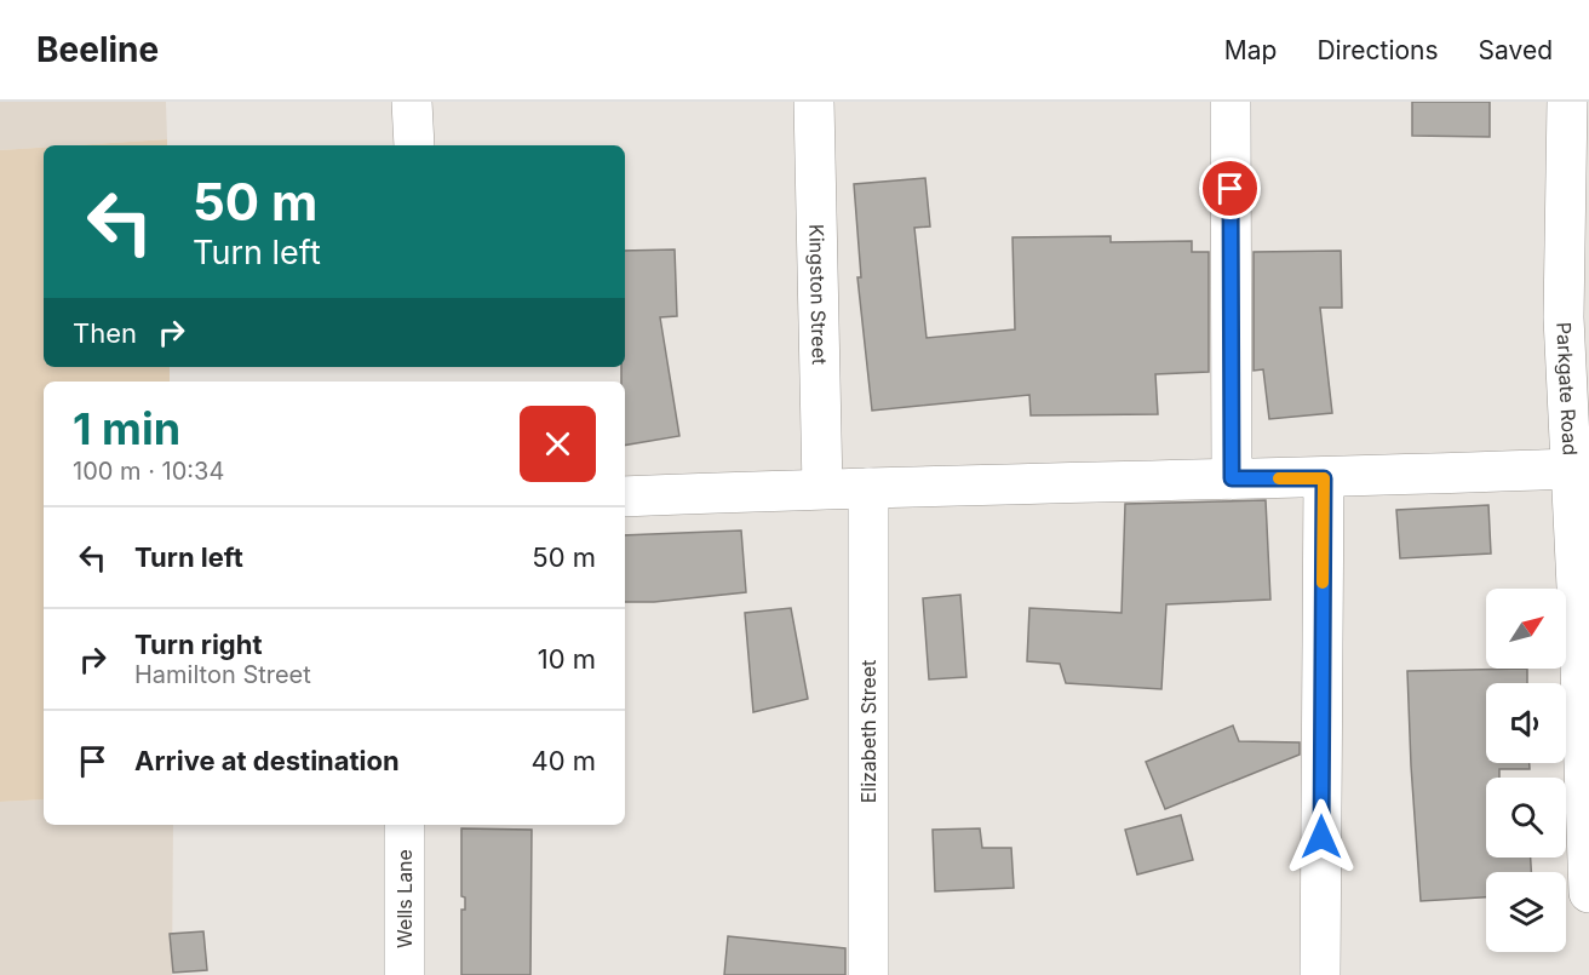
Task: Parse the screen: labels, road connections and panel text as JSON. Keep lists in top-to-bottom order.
{
  "streets": {
    "street": [
      "Kingston Street",
      "Parkgate Road",
      "Elizabeth Street",
      "Wells Lane"
    ]
  },
  "north": "top right",
  "page": {
    "header": "Beeline",
    "nav": ["Map", "Directions", "Saved"],
    "turn": ["50 m", "Turn left"],
    "then": "Then",
    "heading": ["1 min", "100 m · 10:34"],
    "list": [
      {
        "name": "Turn left",
        "value": "50 m"
      },
      {
        "name": "Turn right",
        "note": "Hamilton Street",
        "value": "10 m"
      },
      {
        "name": "Arrive at destination",
        "value": "40 m"
      }
    ]
  }
}
